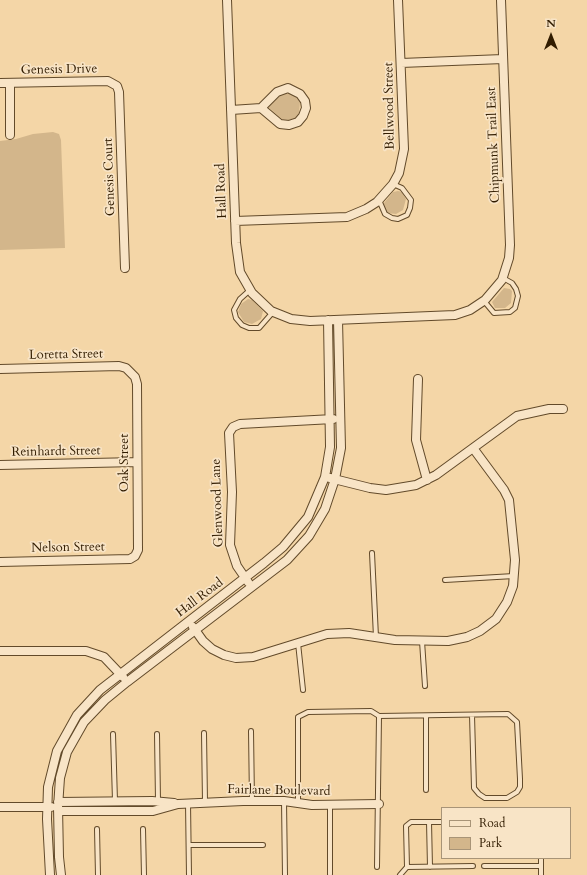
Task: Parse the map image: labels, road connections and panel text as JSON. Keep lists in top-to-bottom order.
{
  "streets": {
    "street": [
      "Genesis Drive",
      "Bellwood Street",
      "Chipmunk Trail East",
      "Genesis Court",
      "Hall Road",
      "Loretta Street",
      "Reinhardt Street",
      "Oak Street",
      "Glenwood Lane",
      "Nelson Street",
      "Fairlane Boulevard"
    ]
  },
  "crossings": [
    ["Genesis Drive", "Genesis Court"],
    ["Bellwood Street", "Hall Road"],
    ["Chipmunk Trail East", "Hall Road"],
    ["Hall Road", "Glenwood Lane"],
    ["Hall Road", "Fairlane Boulevard"],
    ["Loretta Street", "Oak Street"],
    ["Reinhardt Street", "Oak Street"],
    ["Oak Street", "Nelson Street"]
  ],
  "legend": ["Road", "Park"],
  "north": "top"
}
